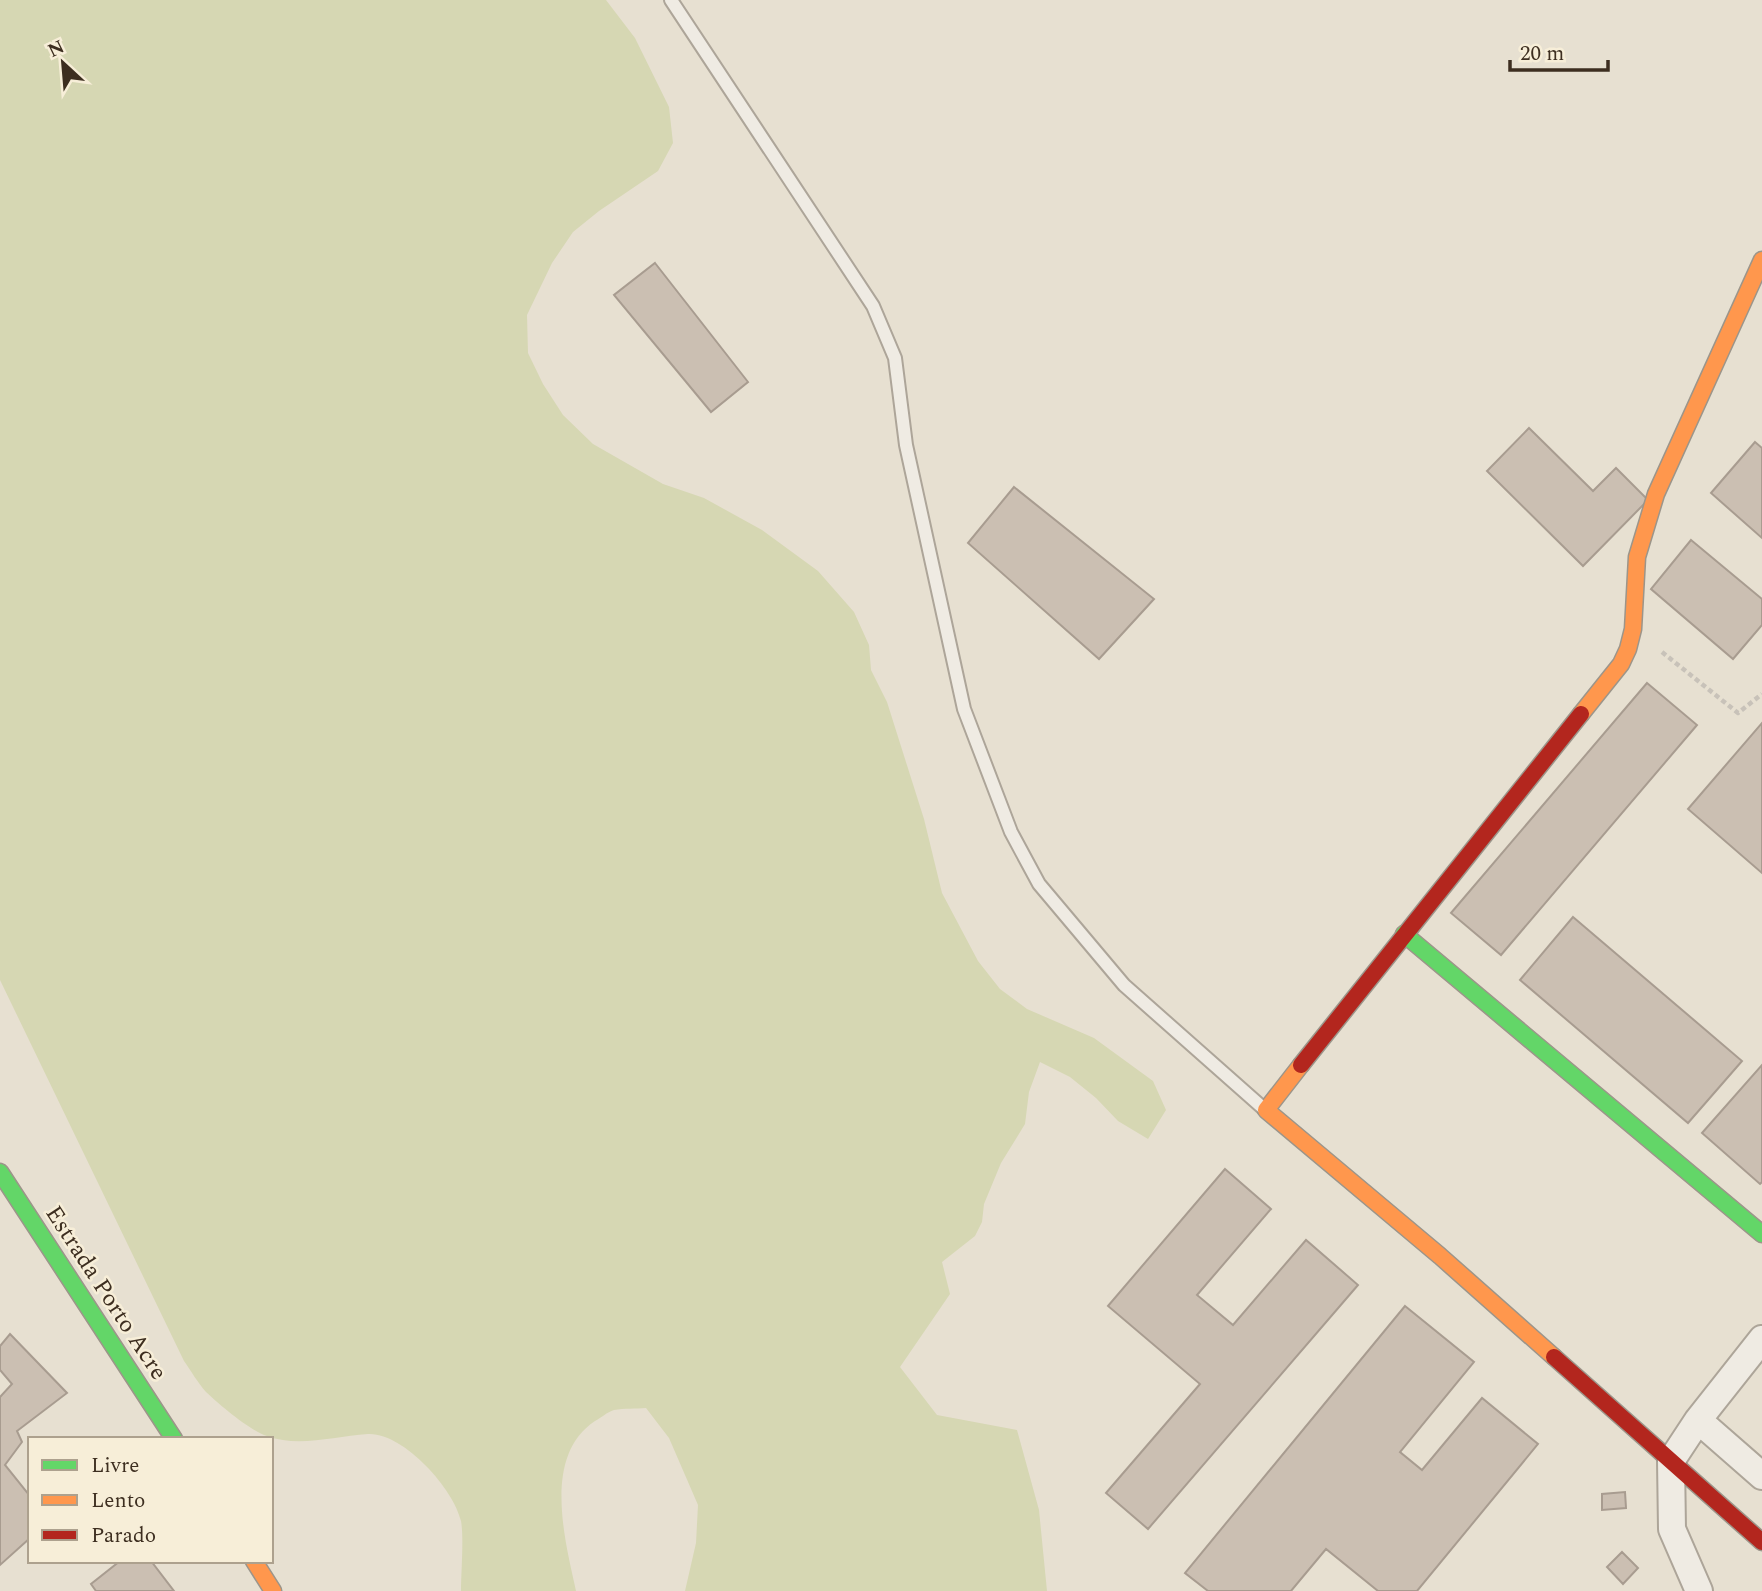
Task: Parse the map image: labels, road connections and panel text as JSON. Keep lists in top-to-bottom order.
{
  "streets": {
    "street": ["Estrada Porto Acre"]
  },
  "legend": ["Livre", "Lento", "Parado"],
  "scale_bar": "20 m",
  "north": "top left"
}
